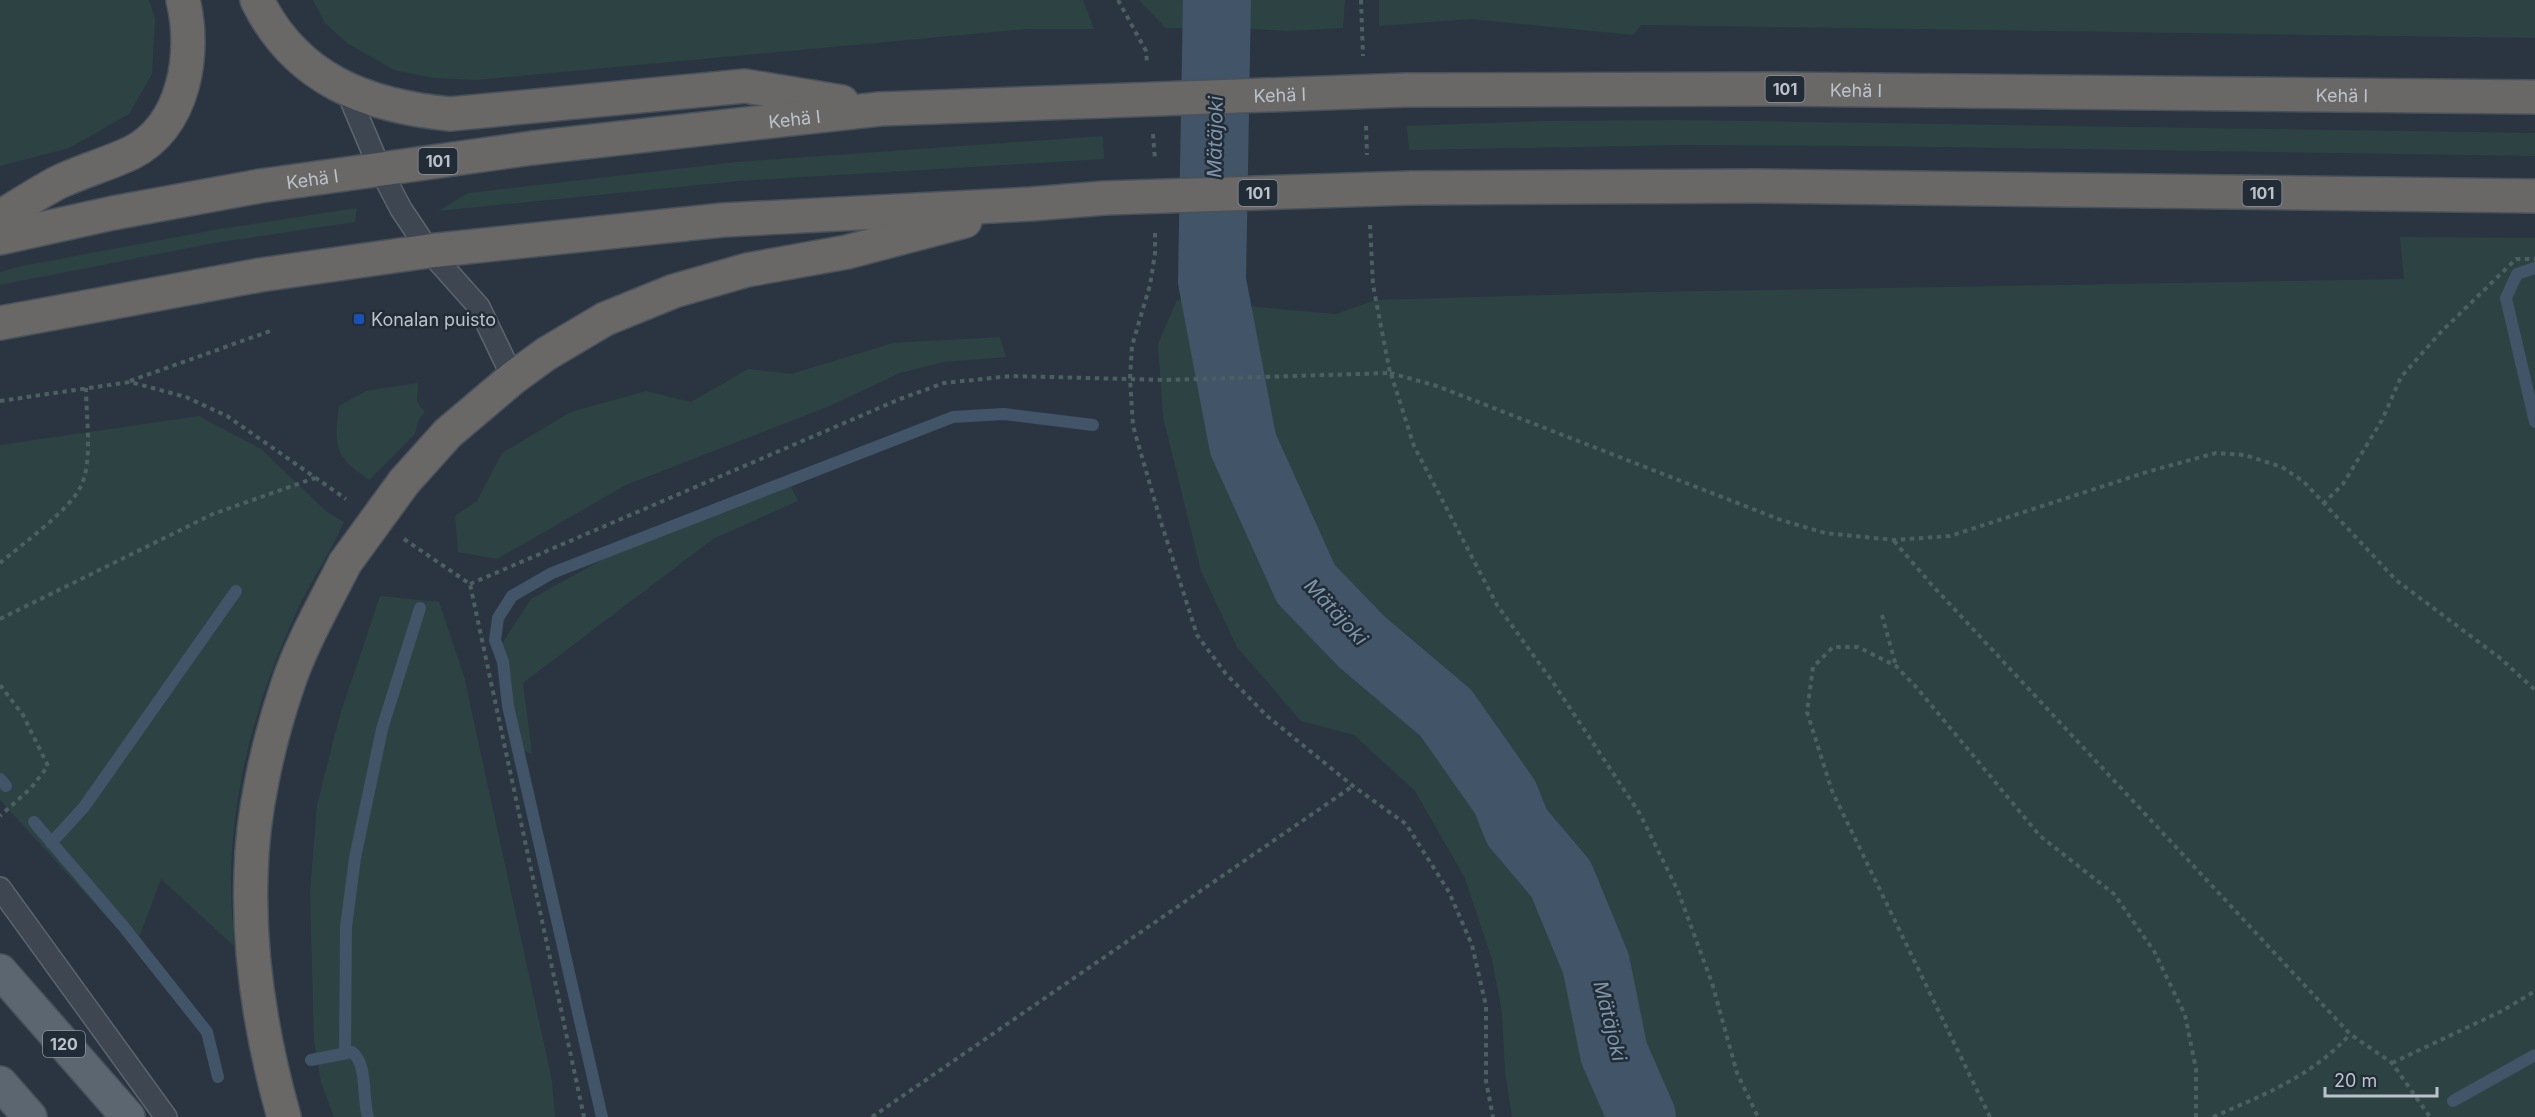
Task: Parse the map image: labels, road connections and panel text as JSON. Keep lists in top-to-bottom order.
{
  "streets": {
    "highway": ["101", "Kehä I"],
    "main road": ["120"]
  },
  "water": ["Mätäjoki"],
  "places": {
    "transit": ["Konalan puisto"]
  },
  "scale_bar": "20 m"
}
